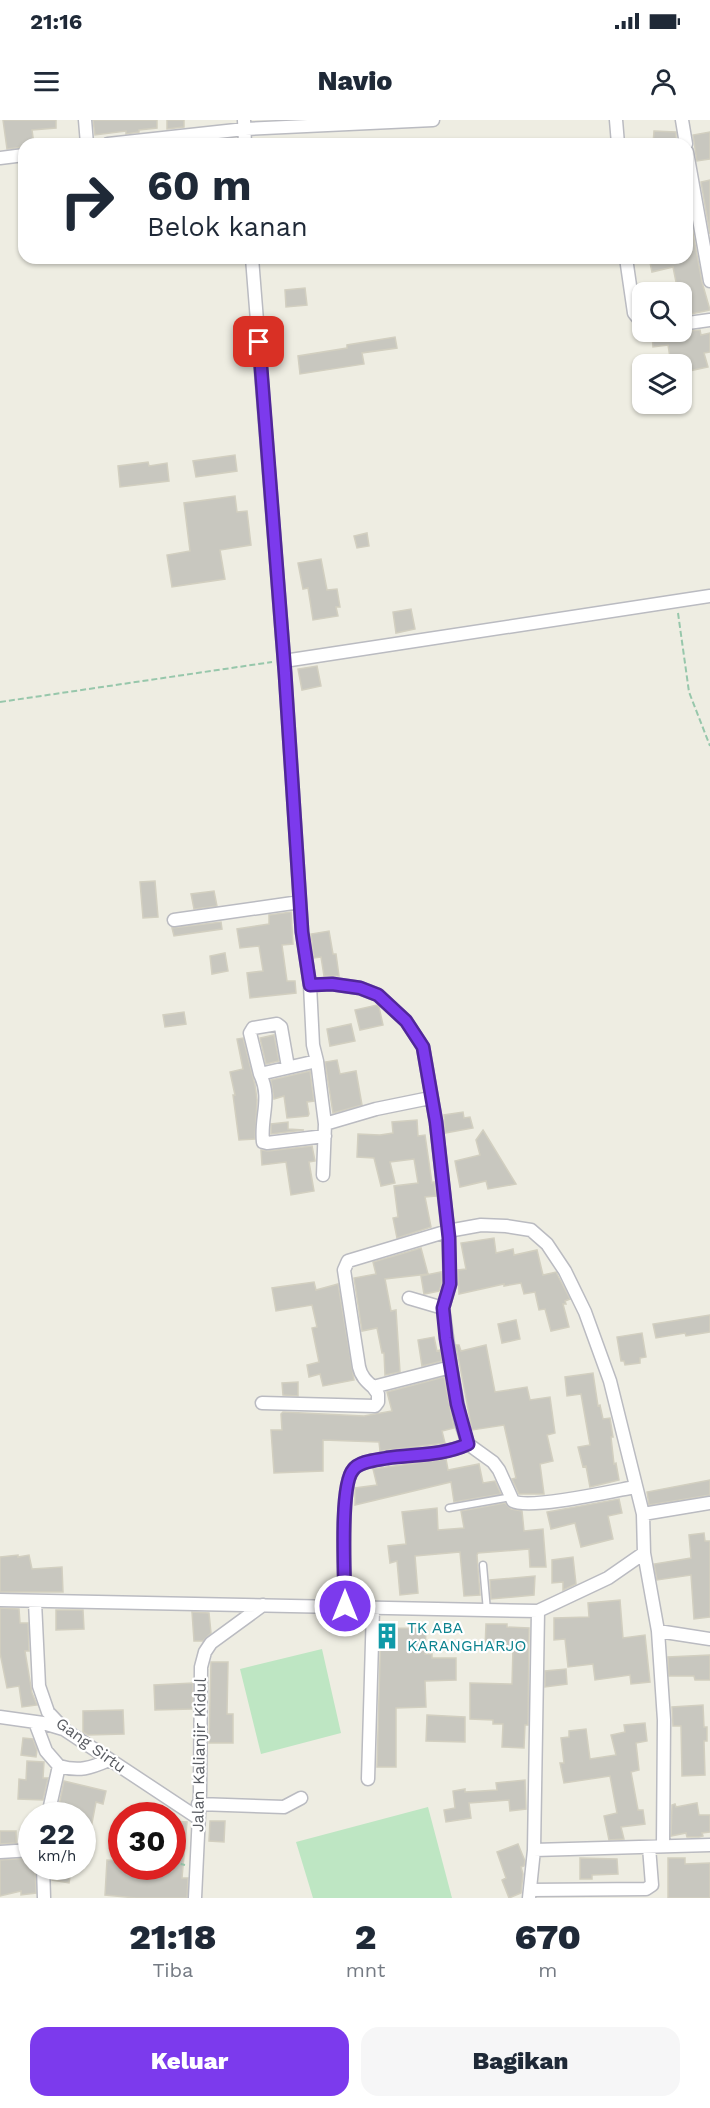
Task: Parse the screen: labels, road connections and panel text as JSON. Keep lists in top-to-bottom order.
{
  "streets": {
    "street": ["Gang Sirtu", "Jalan Kalianjir Kidul"]
  },
  "crossings": [
    ["Gang Sirtu", "Jalan Kalianjir Kidul"]
  ],
  "places": {
    "building": ["TK ABA KARANGHARJO"]
  },
  "page": {
    "status": "21:16",
    "header": "Navio",
    "turn": ["60 m", "Belok kanan"],
    "speed": "22 km/h",
    "limit": "30",
    "eta": [
      "21:18",
      "Tiba",
      "2",
      "mnt",
      "670",
      "m"
    ],
    "buttons": ["Keluar", "Bagikan"]
  }
}
